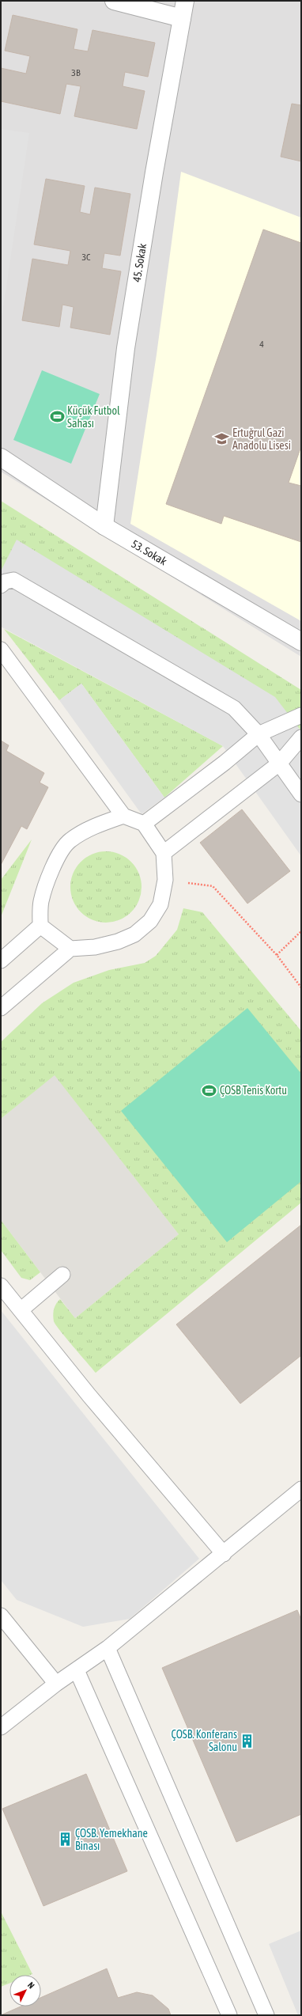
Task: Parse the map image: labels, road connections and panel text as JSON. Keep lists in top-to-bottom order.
{
  "streets": {
    "street": ["45. Sokak", "53. Sokak"]
  },
  "crossings": [
    ["45. Sokak", "53. Sokak"]
  ],
  "places": {
    "sports": ["Küçük Futbol Sahası", "ÇOSB Tenis Kortu"],
    "school or university": ["Ertuğrul Gazi Anadolu Lisesi"],
    "building": ["ÇOSB. Konferans Salonu", "ÇOSB. Yemekhane Binası"]
  },
  "house_numbers": ["3B", "3C", "4"],
  "north": "top right"
}
